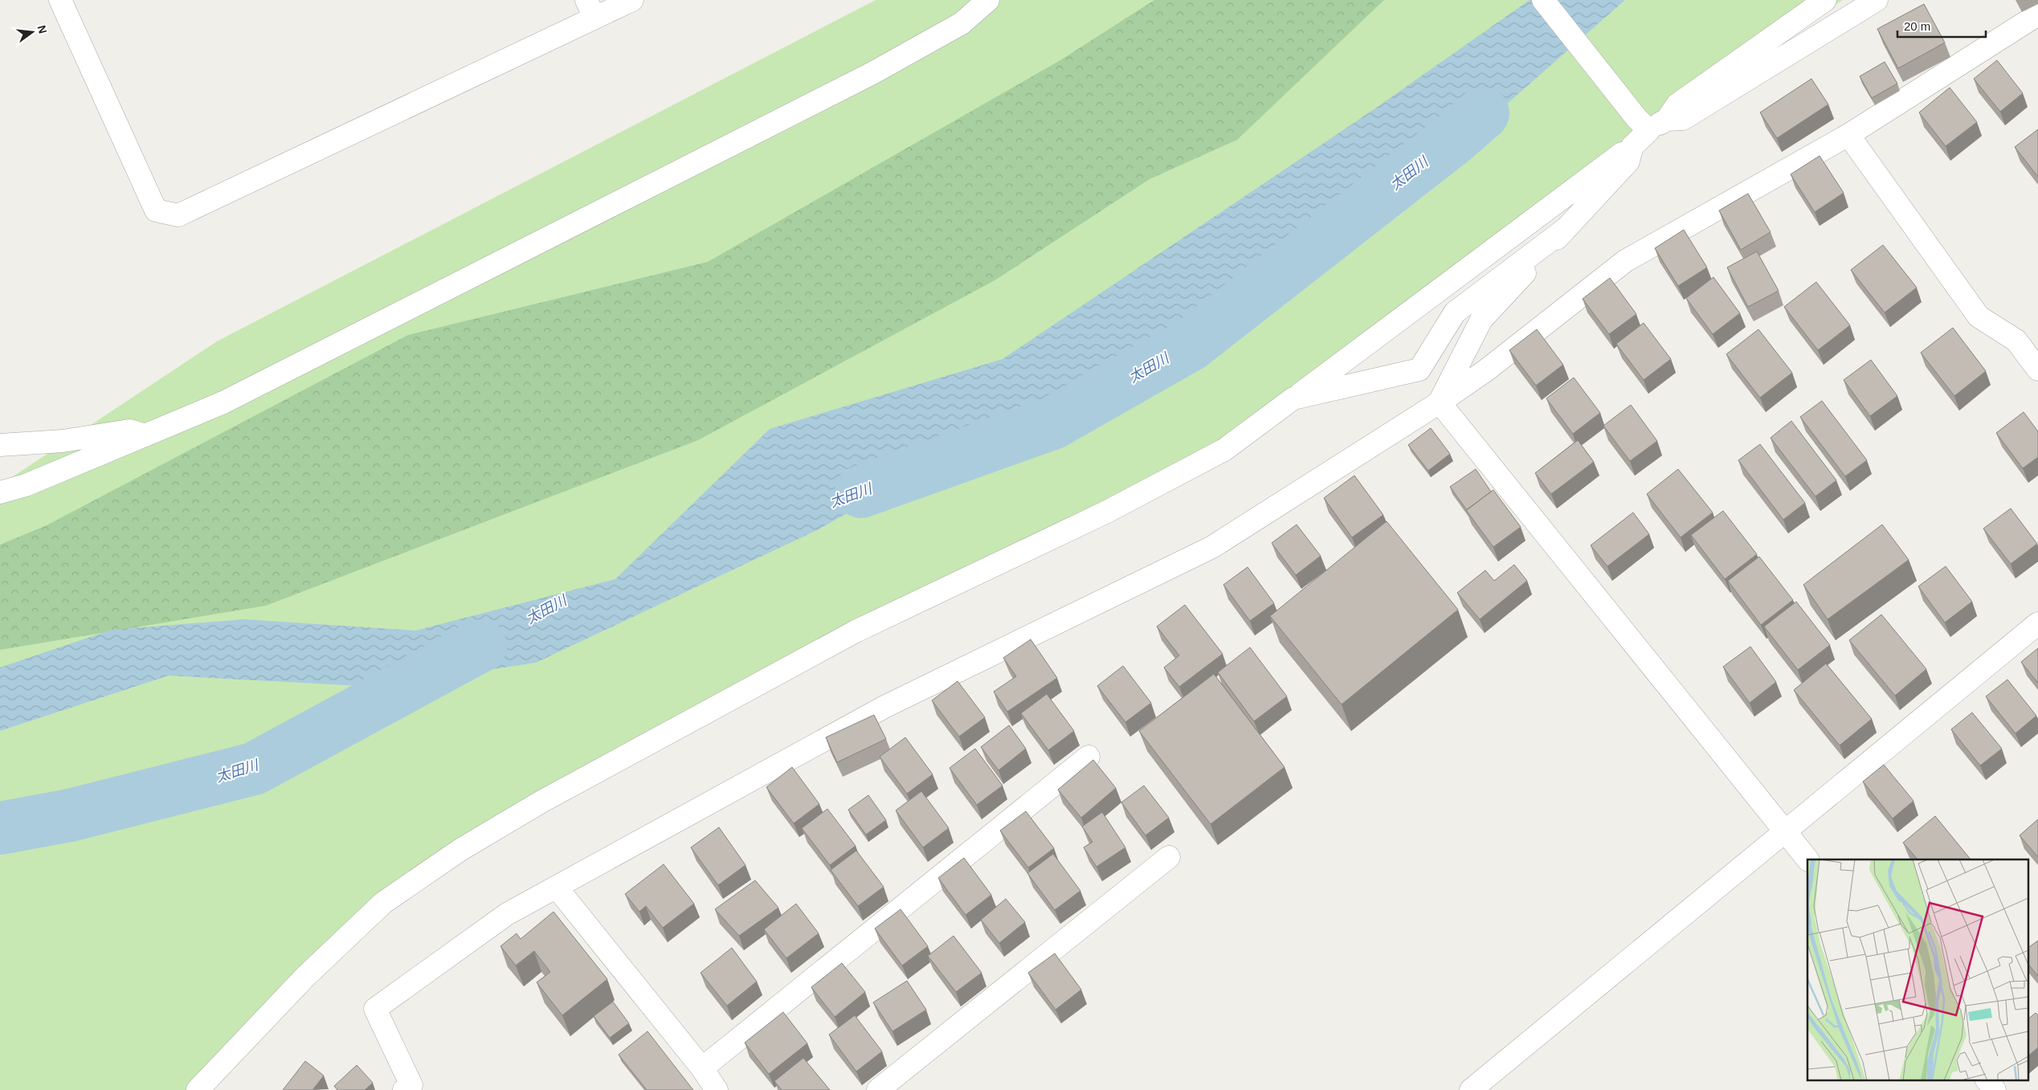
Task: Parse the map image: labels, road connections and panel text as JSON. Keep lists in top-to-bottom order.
{
  "water": ["太田川"],
  "scale_bar": "20 m",
  "north": "right"
}
